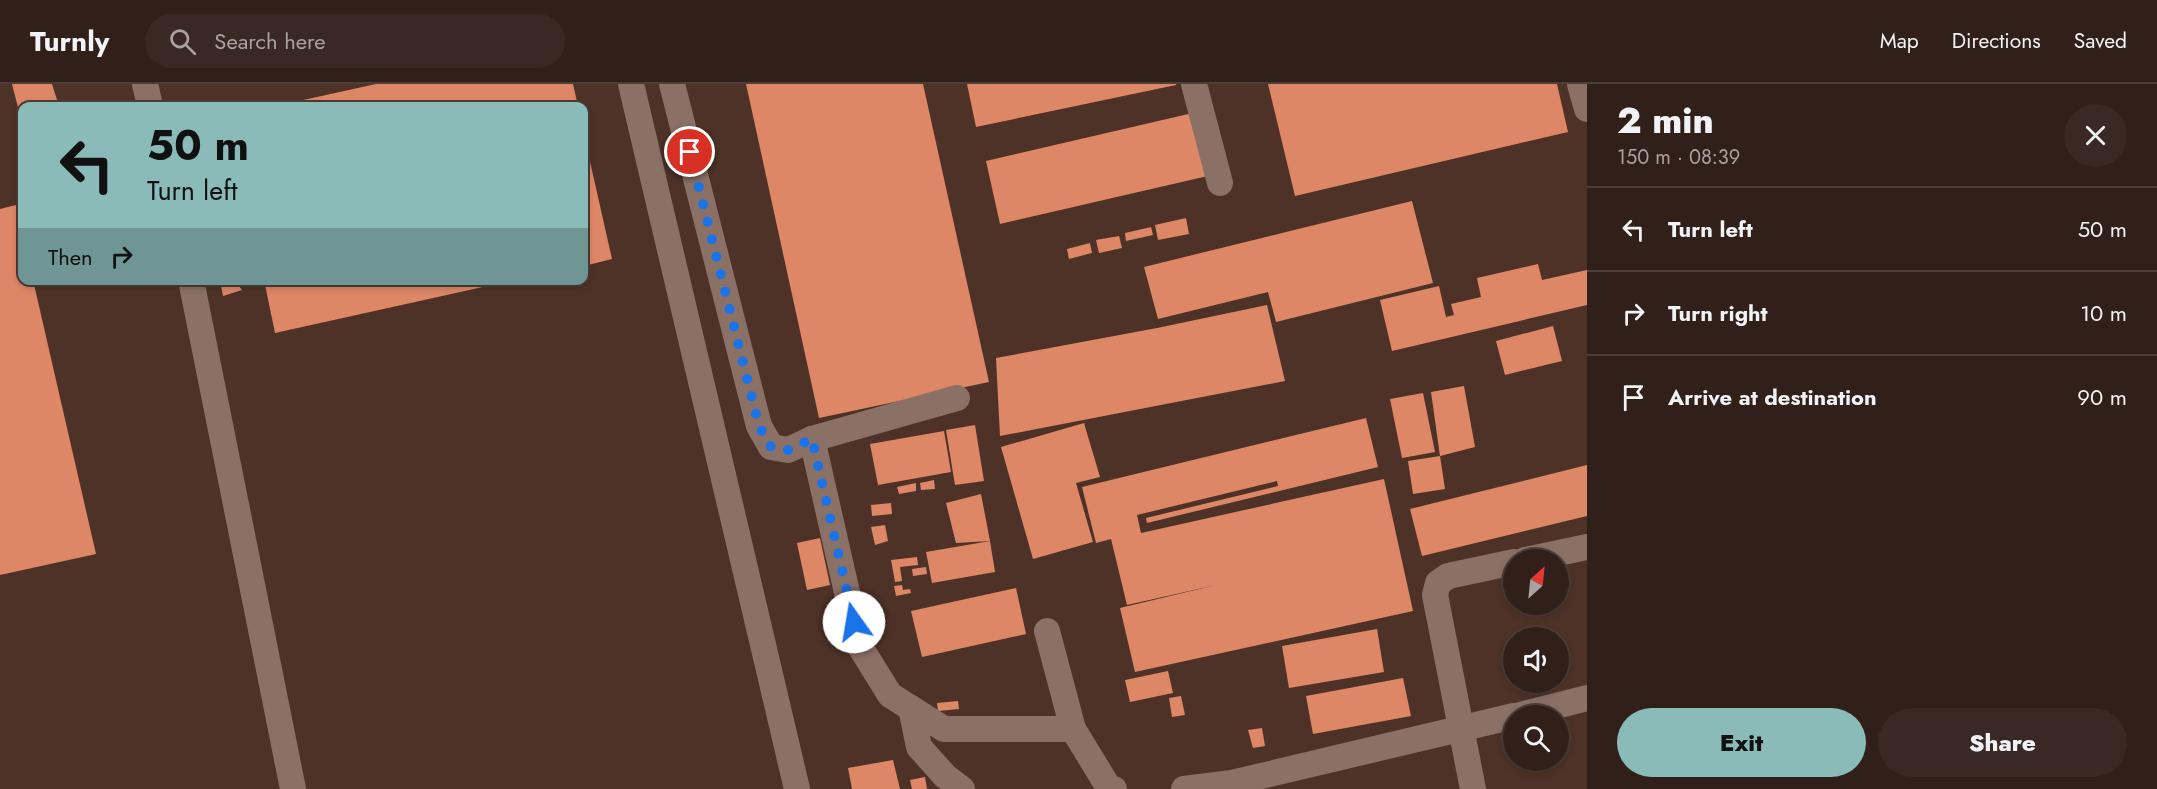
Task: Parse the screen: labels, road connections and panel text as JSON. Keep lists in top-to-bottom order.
{
  "north": "top right",
  "page": {
    "header": "Turnly",
    "search": "Search here",
    "nav": ["Map", "Directions", "Saved"],
    "heading": ["2 min", "150 m · 08:39"],
    "turn": ["50 m", "Turn left"],
    "list": [
      {
        "name": "Turn left",
        "value": "50 m"
      },
      {
        "name": "Turn right",
        "value": "10 m"
      },
      {
        "name": "Arrive at destination",
        "value": "90 m"
      }
    ],
    "then": "Then",
    "buttons": ["Exit", "Share"]
  }
}
